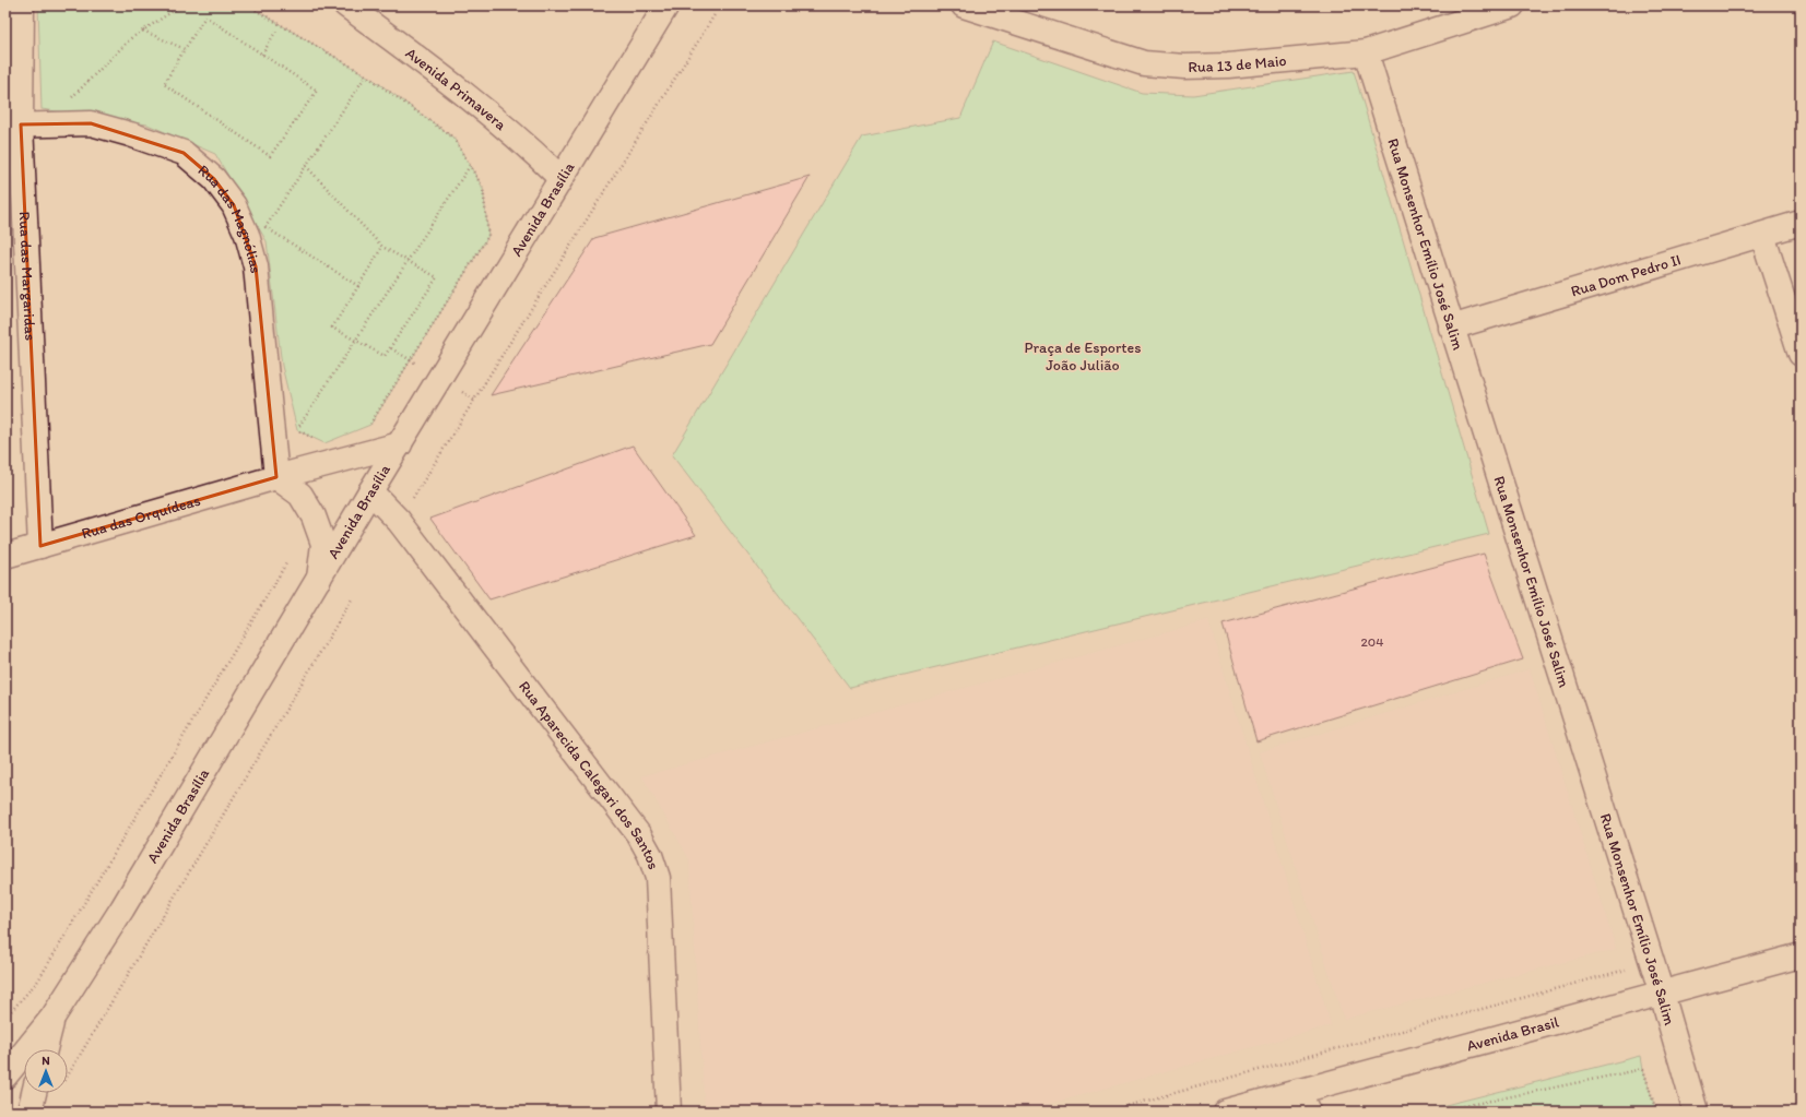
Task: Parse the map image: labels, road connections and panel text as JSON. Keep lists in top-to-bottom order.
{
  "streets": {
    "street": [
      "Rua 13 de Maio",
      "Avenida Primavera",
      "Avenida Brasília",
      "Rua das Magnólias",
      "Rua Monsenhor Emílio José Salim",
      "Rua Dom Pedro II",
      "Rua das Margaridas",
      "Rua das Orquídeas",
      "Rua Aparecida Calegari dos Santos",
      "Avenida Brasil"
    ]
  },
  "crossings": [
    ["Rua 13 de Maio", "Rua Monsenhor Emílio José Salim"],
    ["Avenida Primavera", "Avenida Brasília"],
    ["Avenida Brasília", "Rua das Orquídeas"],
    ["Avenida Brasília", "Rua Aparecida Calegari dos Santos"],
    ["Rua das Magnólias", "Rua das Margaridas"],
    ["Rua das Magnólias", "Rua das Orquídeas"],
    ["Rua Monsenhor Emílio José Salim", "Rua Dom Pedro II"],
    ["Rua Monsenhor Emílio José Salim", "Avenida Brasil"],
    ["Rua das Margaridas", "Rua das Orquídeas"]
  ],
  "parks": ["Praça de Esportes João Julião"],
  "house_numbers": ["204"],
  "north": "top"
}
